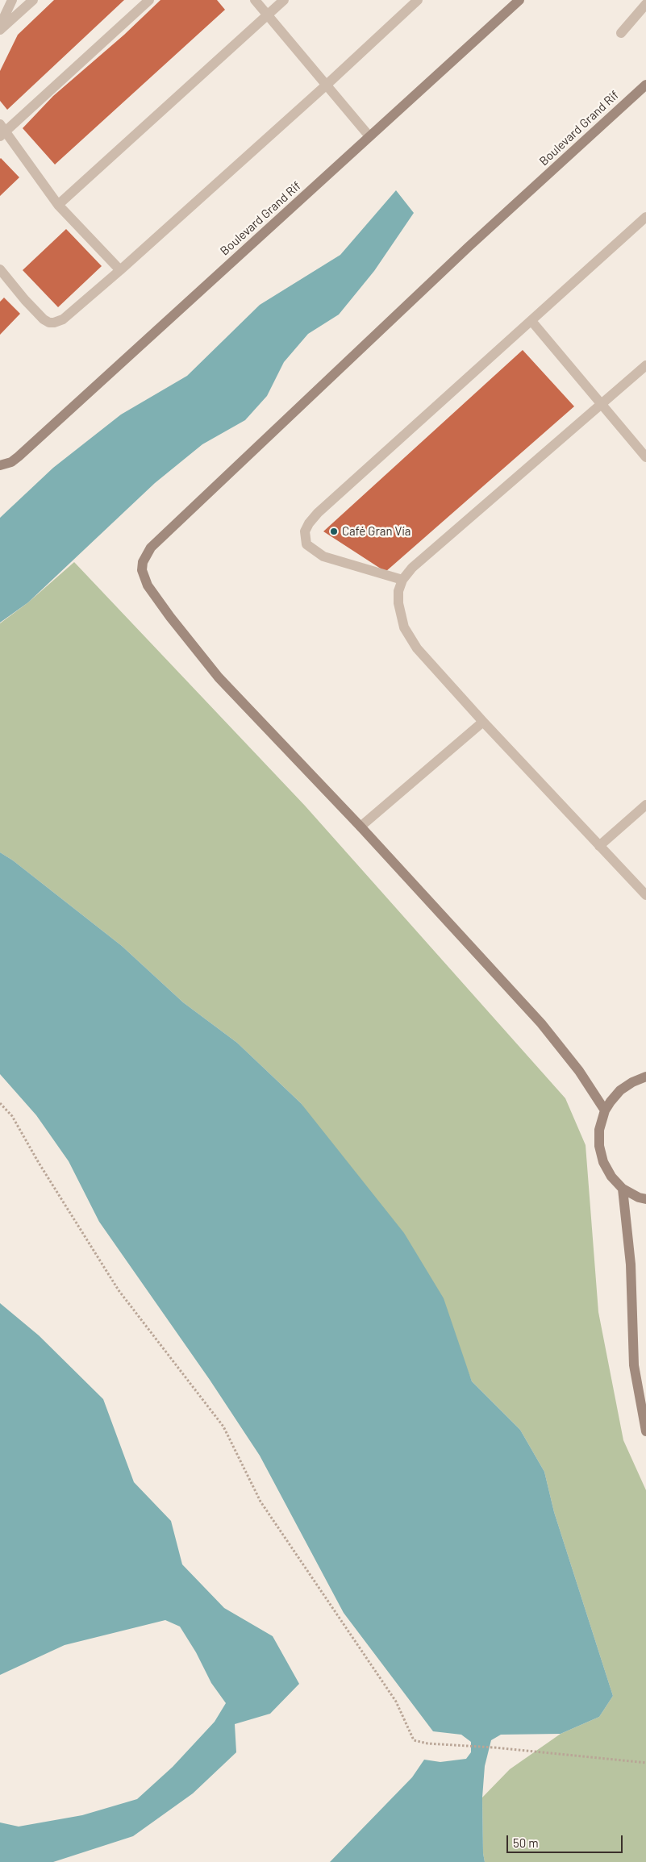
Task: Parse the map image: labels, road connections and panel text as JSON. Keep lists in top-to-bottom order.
{
  "streets": {
    "main road": ["Boulevard Grand Rif"]
  },
  "places": ["Café Gran Vía"],
  "scale_bar": "50 m"
}
